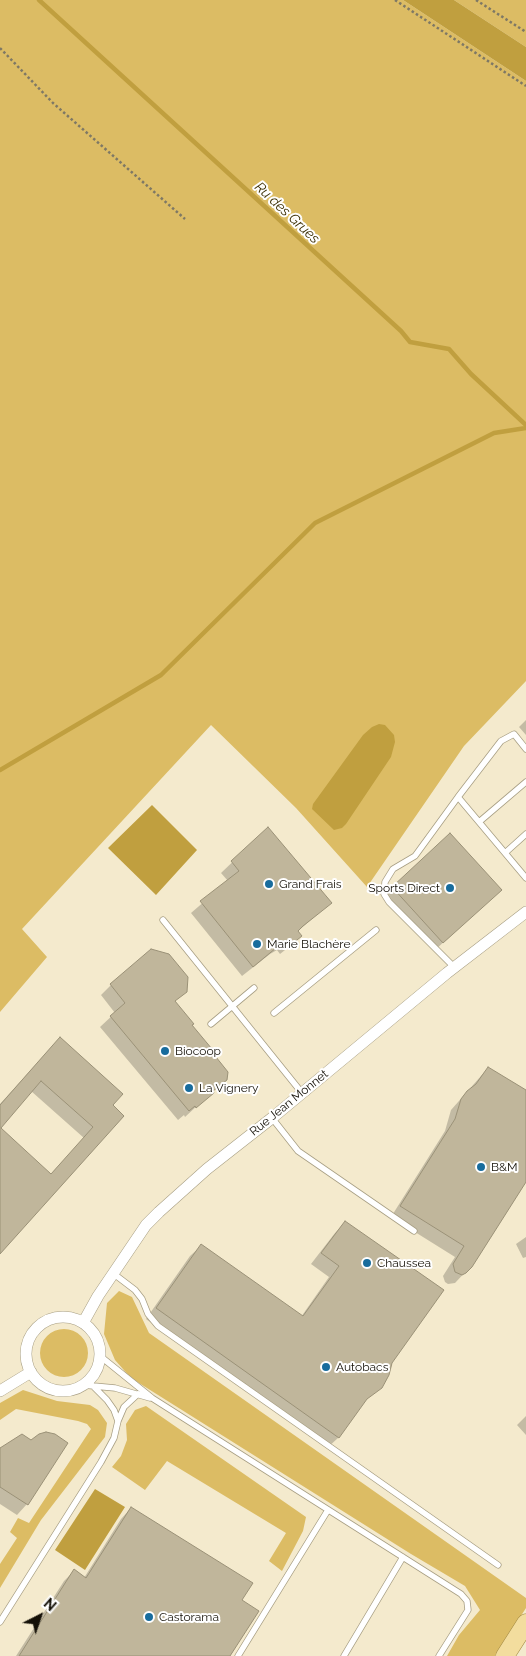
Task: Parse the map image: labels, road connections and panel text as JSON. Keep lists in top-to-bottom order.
{
  "streets": {
    "street": ["Rue Jean Monnet"]
  },
  "water": ["Ru des Grues"],
  "places": [
    "Grand Frais",
    "Sports Direct",
    "Marie Blachère",
    "Biocoop",
    "La Vignery",
    "B&M",
    "Chaussea",
    "Autobacs",
    "Castorama"
  ],
  "north": "top right"
}
